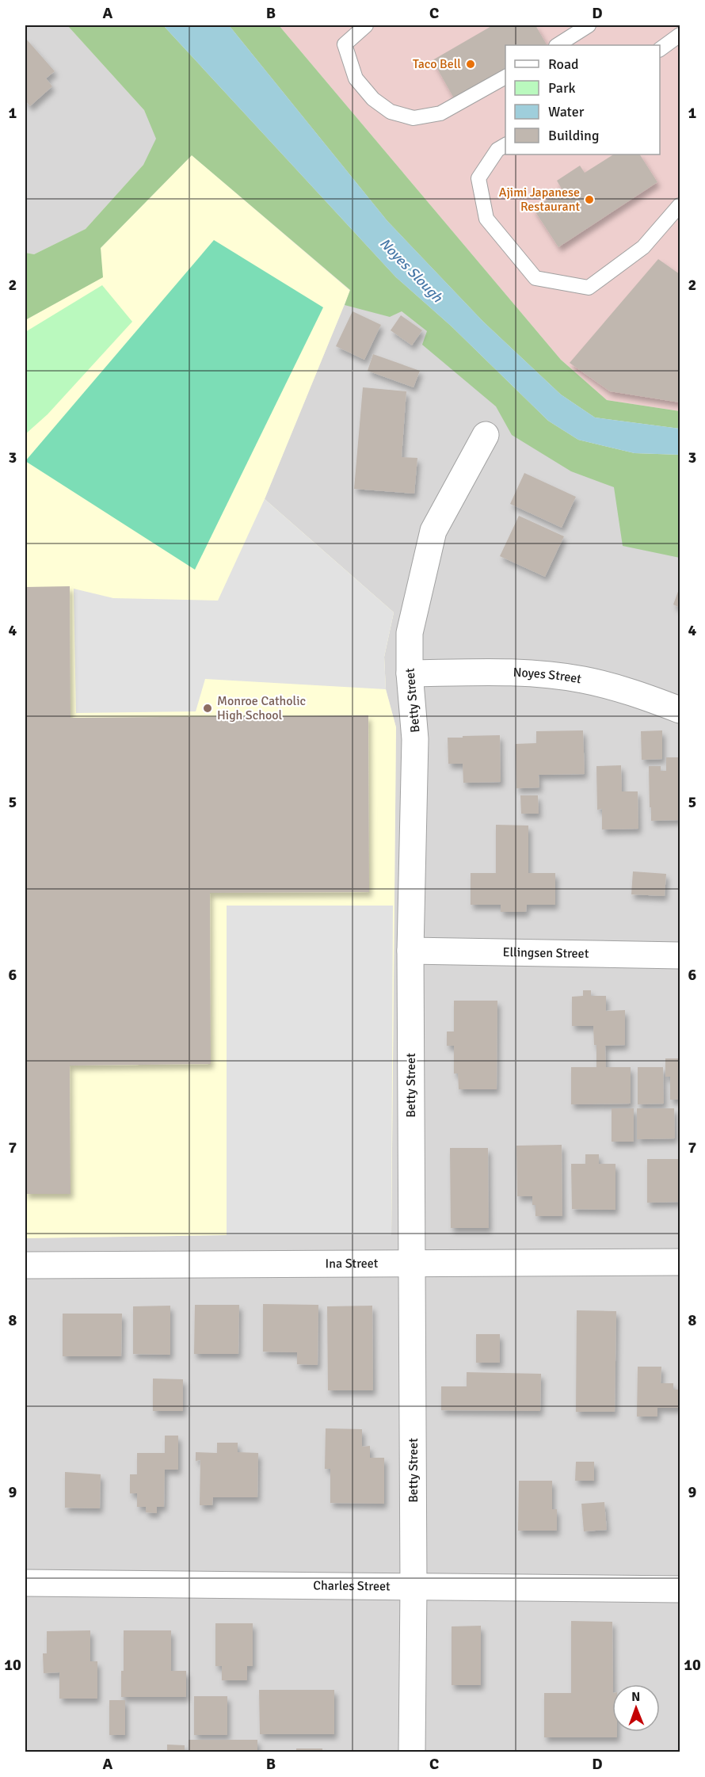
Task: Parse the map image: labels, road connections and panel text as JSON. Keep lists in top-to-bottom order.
{
  "streets": {
    "street": [
      "Noyes Street",
      "Betty Street",
      "Ellingsen Street",
      "Ina Street",
      "Charles Street"
    ]
  },
  "crossings": [
    ["Noyes Street", "Betty Street"],
    ["Betty Street", "Ellingsen Street"],
    ["Betty Street", "Ina Street"],
    ["Betty Street", "Charles Street"]
  ],
  "water": ["Noyes Slough"],
  "places": ["Taco Bell", "Ajimi Japanese Restaurant", "Monroe Catholic High School"],
  "legend": [
    "Road",
    "Park",
    "Water",
    "Building"
  ],
  "north": "top",
  "grid": {
    "columns": [
      "A",
      "B",
      "C",
      "D"
    ],
    "rows": [
      "1",
      "2",
      "3",
      "4",
      "5",
      "6",
      "7",
      "8",
      "9",
      "10"
    ]
  }
}
